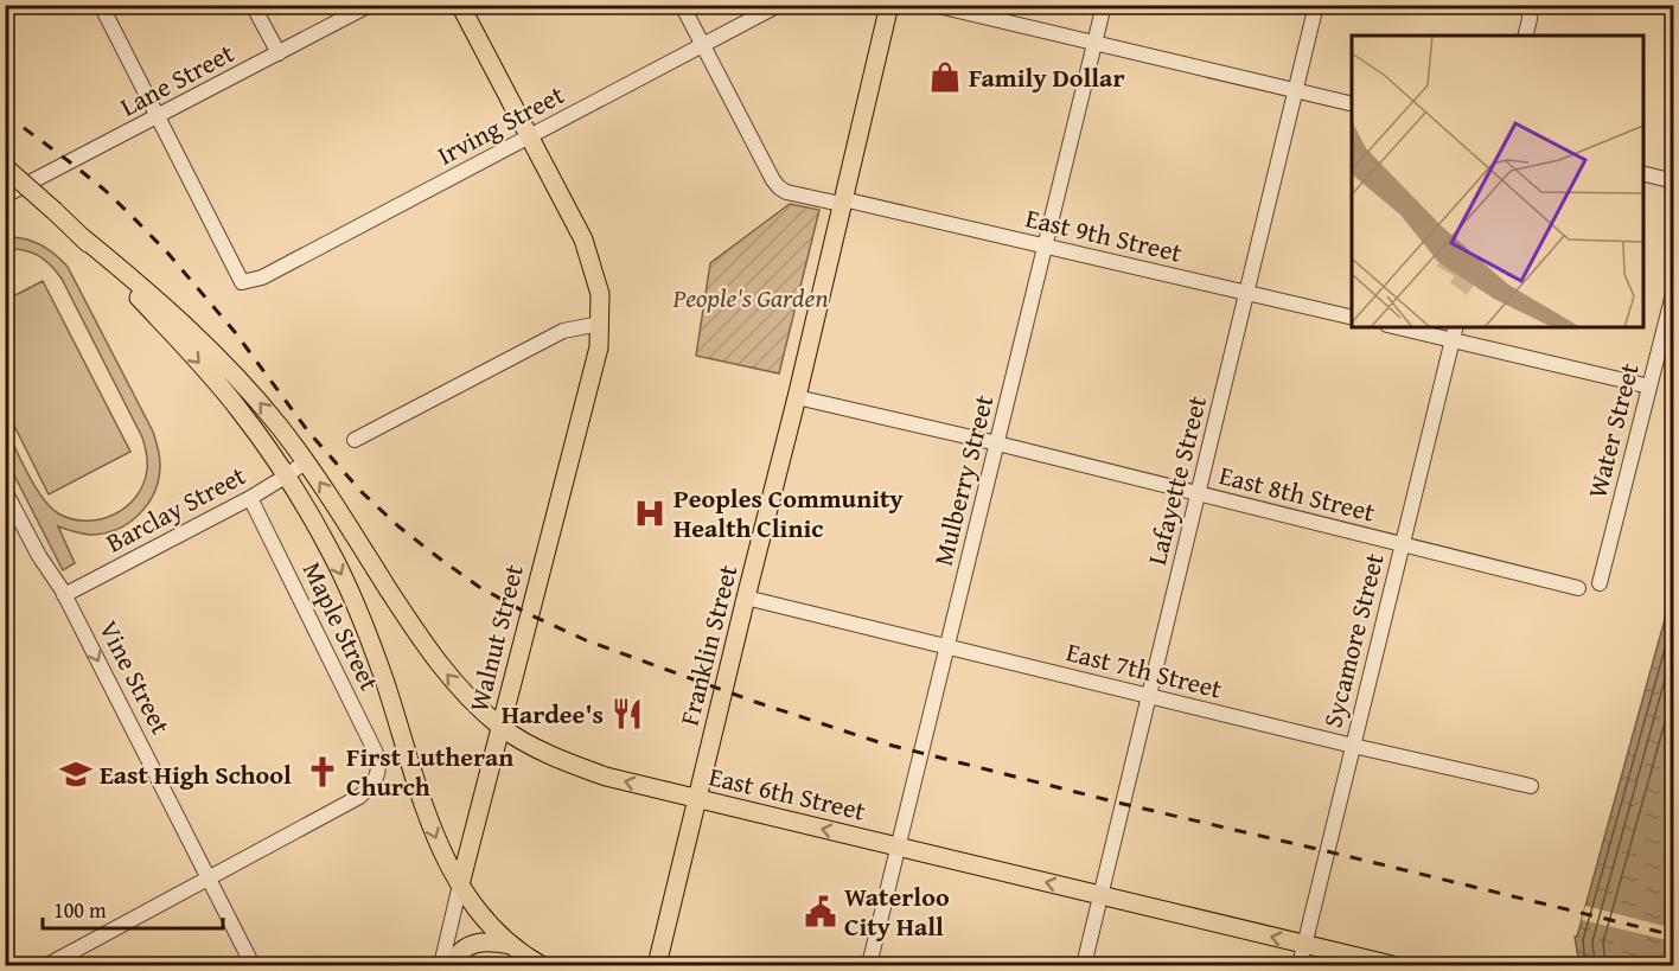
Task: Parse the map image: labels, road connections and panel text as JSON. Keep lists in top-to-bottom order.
{
  "streets": {
    "main road": ["Walnut Street", "Franklin Street", "East 6th Street"],
    "street": [
      "Lane Street",
      "Irving Street",
      "East 9th Street",
      "Water Street",
      "Mulberry Street",
      "Lafayette Street",
      "East 8th Street",
      "Barclay Street",
      "Maple Street",
      "Sycamore Street",
      "East 7th Street",
      "Vine Street"
    ]
  },
  "crossings": [
    ["Lane Street", "Irving Street"],
    ["Irving Street", "East 9th Street"],
    ["Irving Street", "Walnut Street"],
    ["East 9th Street", "Mulberry Street"],
    ["East 9th Street", "Lafayette Street"],
    ["East 9th Street", "Franklin Street"],
    ["Mulberry Street", "East 8th Street"],
    ["Mulberry Street", "East 7th Street"],
    ["Mulberry Street", "East 6th Street"],
    ["Lafayette Street", "East 8th Street"],
    ["Lafayette Street", "East 7th Street"],
    ["Lafayette Street", "East 6th Street"],
    ["East 8th Street", "Sycamore Street"],
    ["East 8th Street", "Franklin Street"],
    ["Barclay Street", "Maple Street"],
    ["Barclay Street", "Vine Street"],
    ["Barclay Street", "East 6th Street"],
    ["Maple Street", "Vine Street"],
    ["Walnut Street", "East 6th Street"],
    ["Sycamore Street", "East 7th Street"],
    ["Sycamore Street", "East 6th Street"],
    ["Franklin Street", "East 7th Street"],
    ["Franklin Street", "East 6th Street"]
  ],
  "one_way": ["Vine Street", "East 6th Street"],
  "parks": ["People's Garden"],
  "places": {
    "shop": ["Family Dollar"],
    "hospital": ["Peoples Community Health Clinic"],
    "restaurant": ["Hardee's"],
    "church": ["First Lutheran Church"],
    "school or university": ["East High School"],
    "public building": ["Waterloo City Hall"]
  },
  "scale_bar": "100 m"
}
